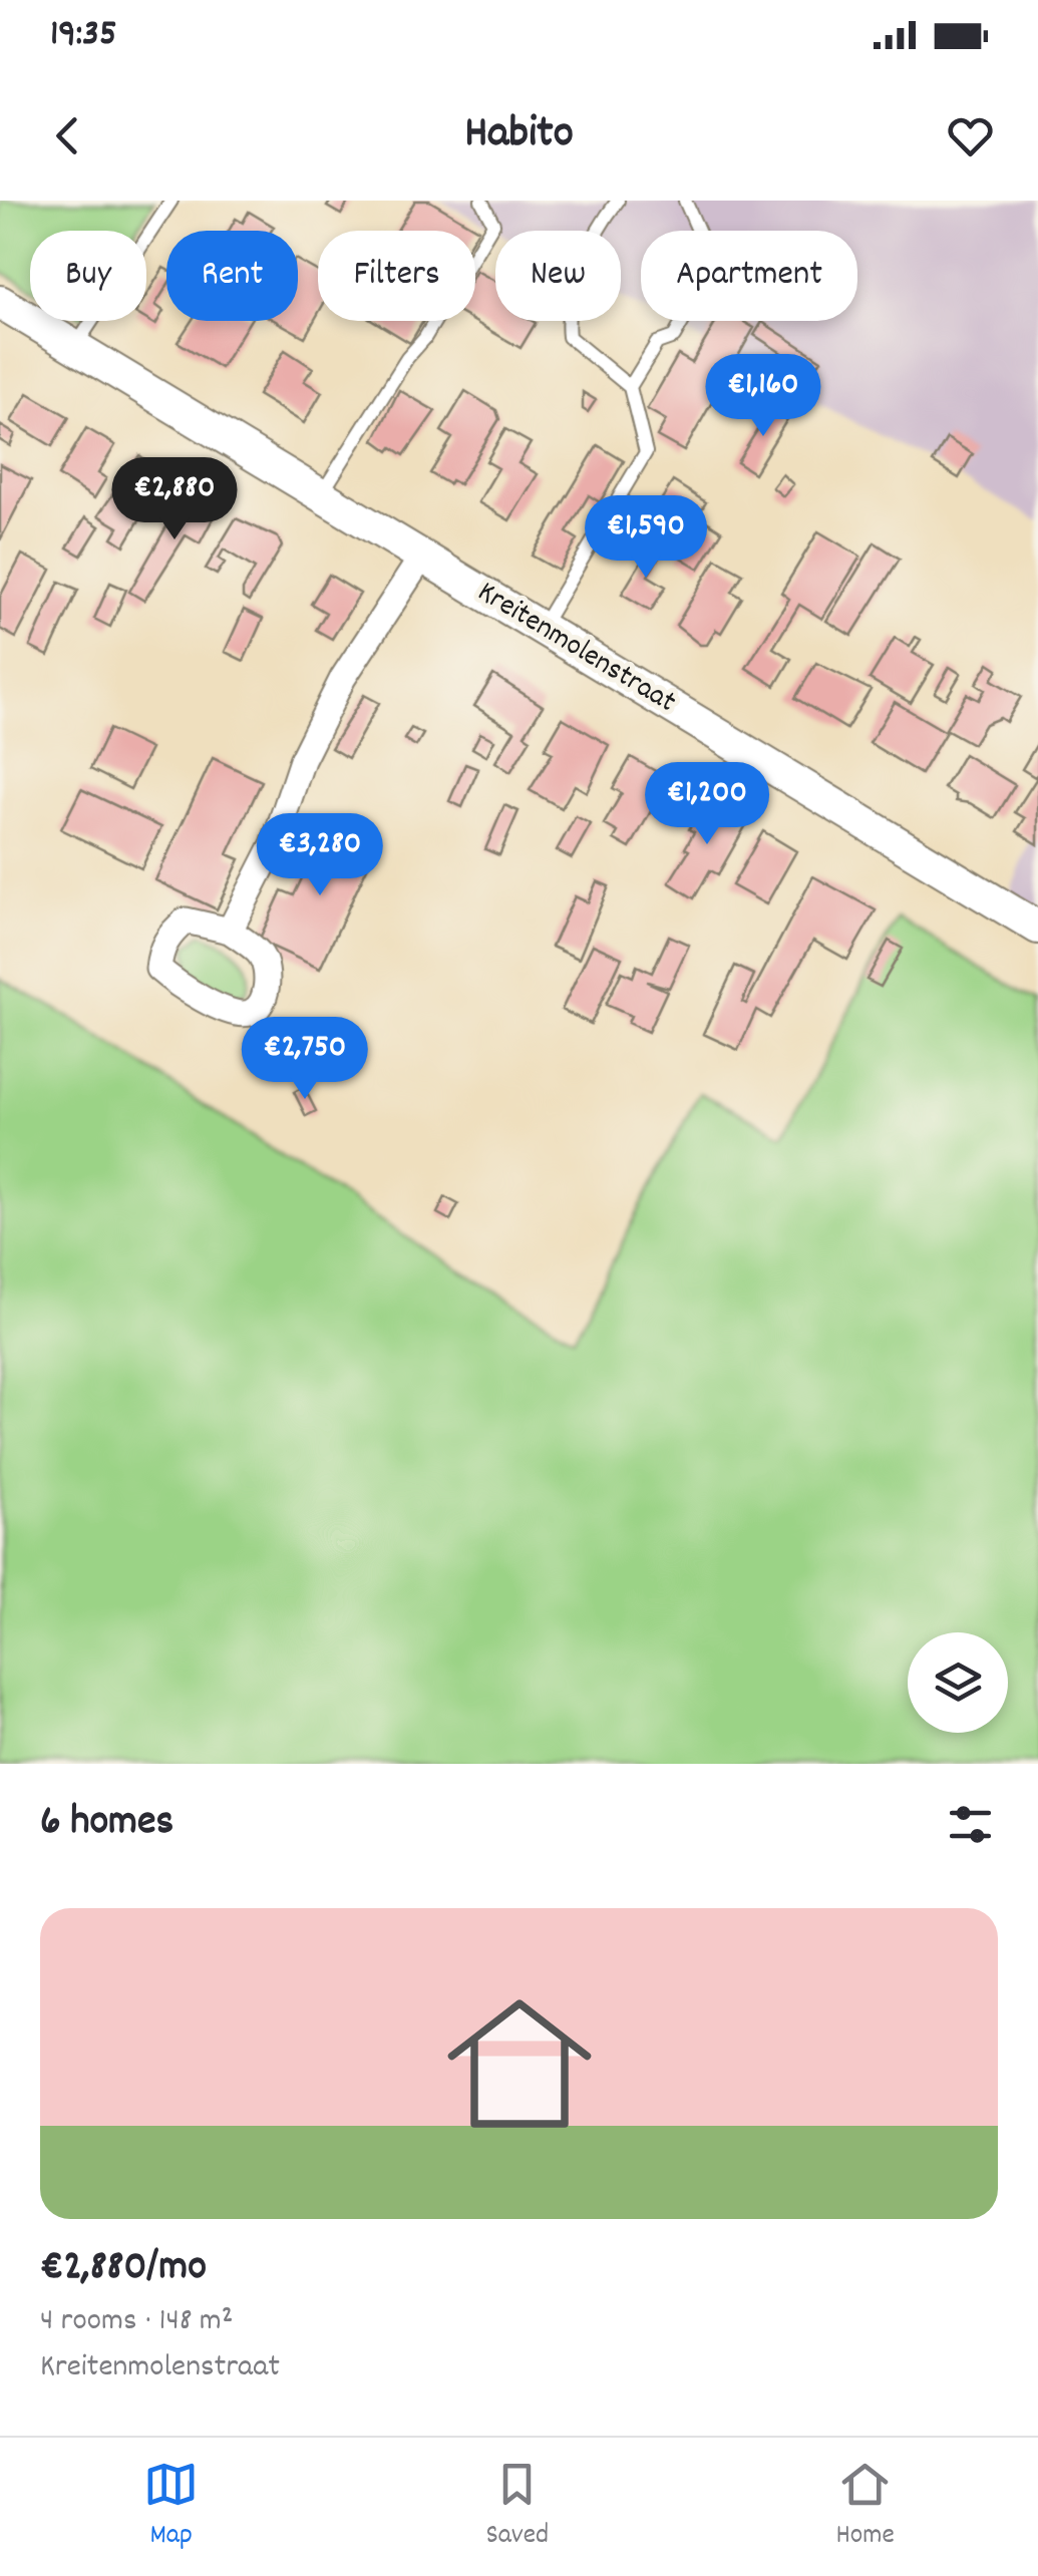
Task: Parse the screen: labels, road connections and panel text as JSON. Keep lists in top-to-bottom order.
{
  "streets": {
    "street": ["Kreitenmolenstraat"]
  },
  "page": {
    "status": "19:35",
    "header": "Habito",
    "chip": [
      "Buy",
      "Rent",
      "Filters",
      "New",
      "Apartment"
    ],
    "price": [
      "€1,160",
      "€2,880",
      "€1,590",
      "€1,200",
      "€3,280",
      "€2,750"
    ],
    "heading": "6 homes",
    "list": [
      {
        "name": "€2,880/mo",
        "note": "4 rooms · 148 m² · Kreitenmolenstraat"
      }
    ],
    "tabs": ["Map", "Saved", "Home"]
  }
}
